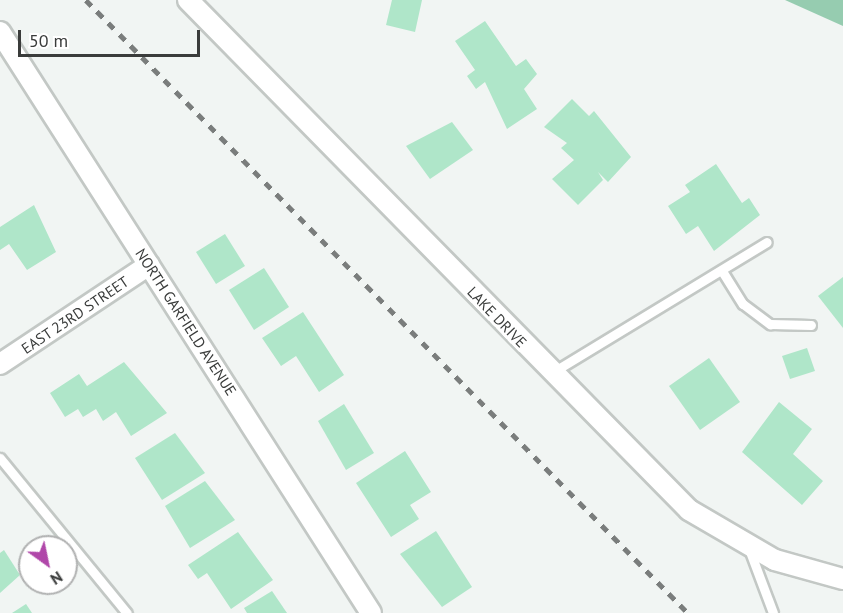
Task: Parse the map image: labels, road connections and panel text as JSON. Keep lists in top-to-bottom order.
{
  "streets": {
    "street": ["EAST 23RD STREET", "LAKE DRIVE", "NORTH GARFIELD AVENUE"]
  },
  "crossings": [
    ["EAST 23RD STREET", "NORTH GARFIELD AVENUE"]
  ],
  "scale_bar": "50 m",
  "north": "bottom right"
}
